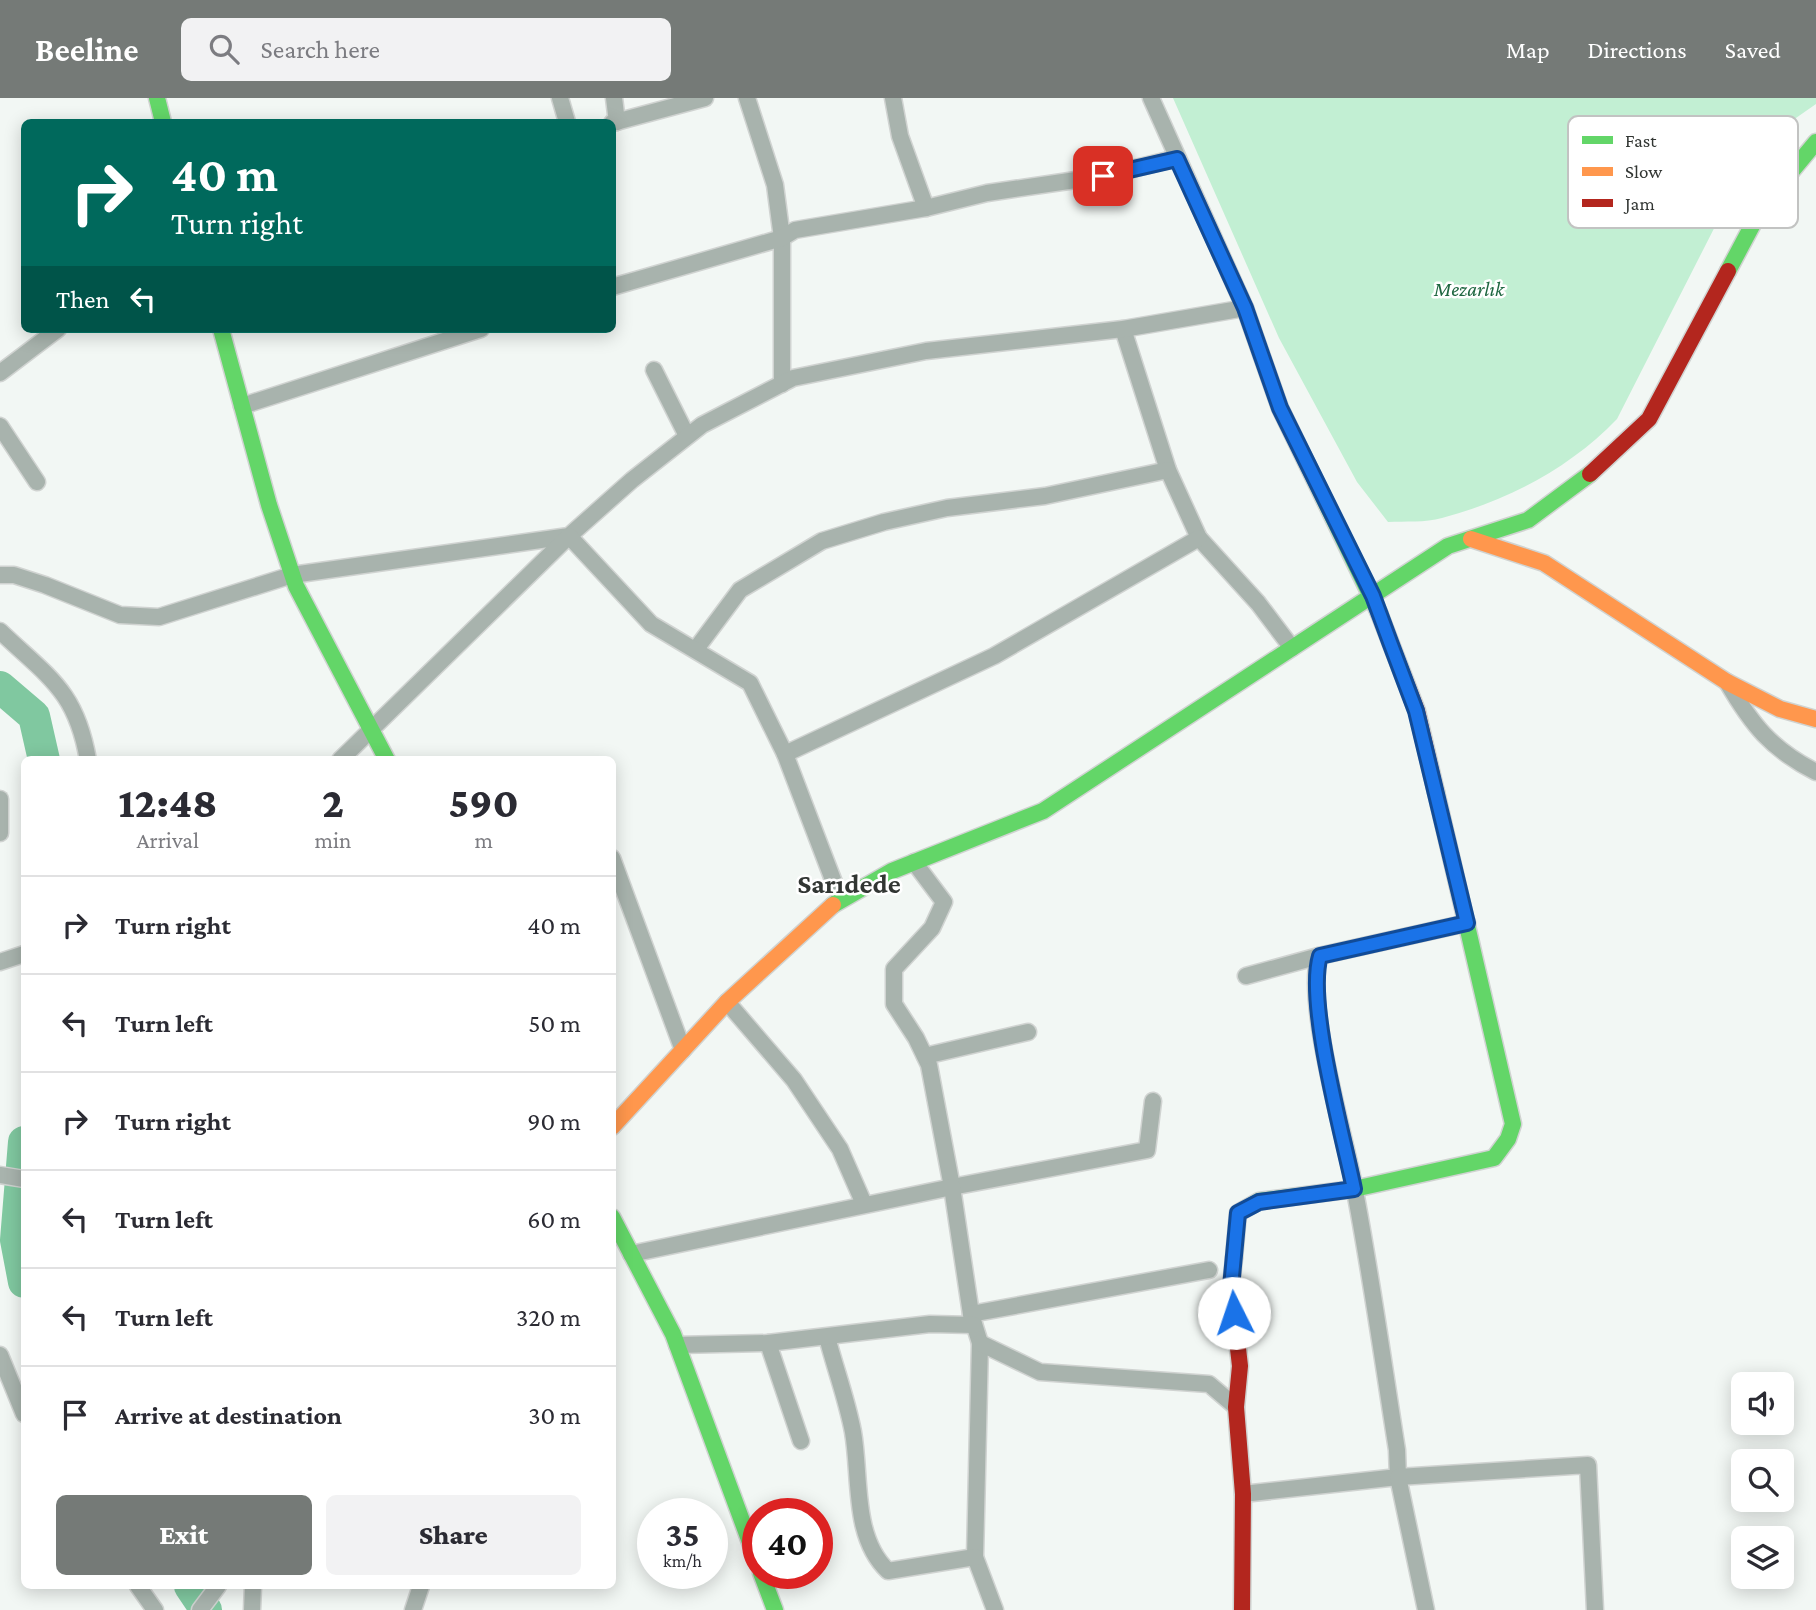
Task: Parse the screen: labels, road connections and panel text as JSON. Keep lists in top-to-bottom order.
{
  "districts": ["Sarıdede"],
  "parks": ["Mezarlık"],
  "legend": ["Fast", "Slow", "Jam"],
  "page": {
    "header": "Beeline",
    "search": "Search here",
    "nav": ["Map", "Directions", "Saved"],
    "turn": ["40 m", "Turn right"],
    "then": "Then",
    "eta": [
      "12:48",
      "Arrival",
      "2",
      "min",
      "590",
      "m"
    ],
    "list": [
      {
        "name": "Turn right",
        "value": "40 m"
      },
      {
        "name": "Turn left",
        "value": "50 m"
      },
      {
        "name": "Turn right",
        "value": "90 m"
      },
      {
        "name": "Turn left",
        "value": "60 m"
      },
      {
        "name": "Turn left",
        "value": "320 m"
      },
      {
        "name": "Arrive at destination",
        "value": "30 m"
      }
    ],
    "buttons": ["Exit", "Share"],
    "speed": "35 km/h",
    "limit": "40"
  }
}
